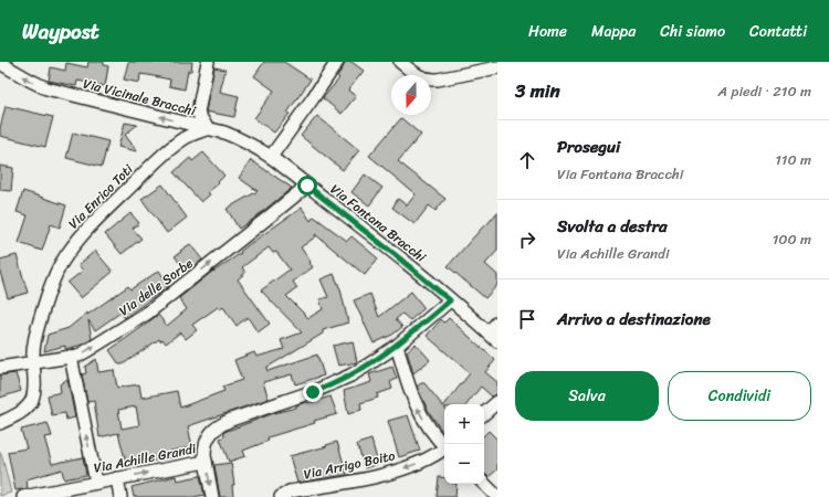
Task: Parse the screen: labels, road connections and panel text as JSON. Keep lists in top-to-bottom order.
{
  "streets": {
    "street": [
      "Via Vicinale Bracchi",
      "Via Enrico Toti",
      "Via Fontana Bracchi",
      "Via delle Sorbe",
      "Via Achille Grandi",
      "Via Arrigo Boito"
    ]
  },
  "crossings": [
    ["Via Vicinale Bracchi", "Via Enrico Toti"],
    ["Via Vicinale Bracchi", "Via Fontana Bracchi"],
    ["Via Enrico Toti", "Via Fontana Bracchi"],
    ["Via Enrico Toti", "Via delle Sorbe"],
    ["Via Fontana Bracchi", "Via delle Sorbe"],
    ["Via Fontana Bracchi", "Via Achille Grandi"]
  ],
  "one_way": ["Via Vicinale Bracchi", "Via delle Sorbe", "Via Arrigo Boito"],
  "north": "bottom",
  "page": {
    "header": "Waypost",
    "nav": [
      "Home",
      "Mappa",
      "Chi siamo",
      "Contatti"
    ],
    "heading": ["3 min", "A piedi · 210 m"],
    "list": [
      ["Prosegui", "Via Fontana Bracchi", "110 m"],
      ["Svolta a destra", "Via Achille Grandi", "100 m"],
      "Arrivo a destinazione"
    ],
    "buttons": ["Salva", "Condividi"],
    "map_buttons": ["+", "−"]
  }
}
